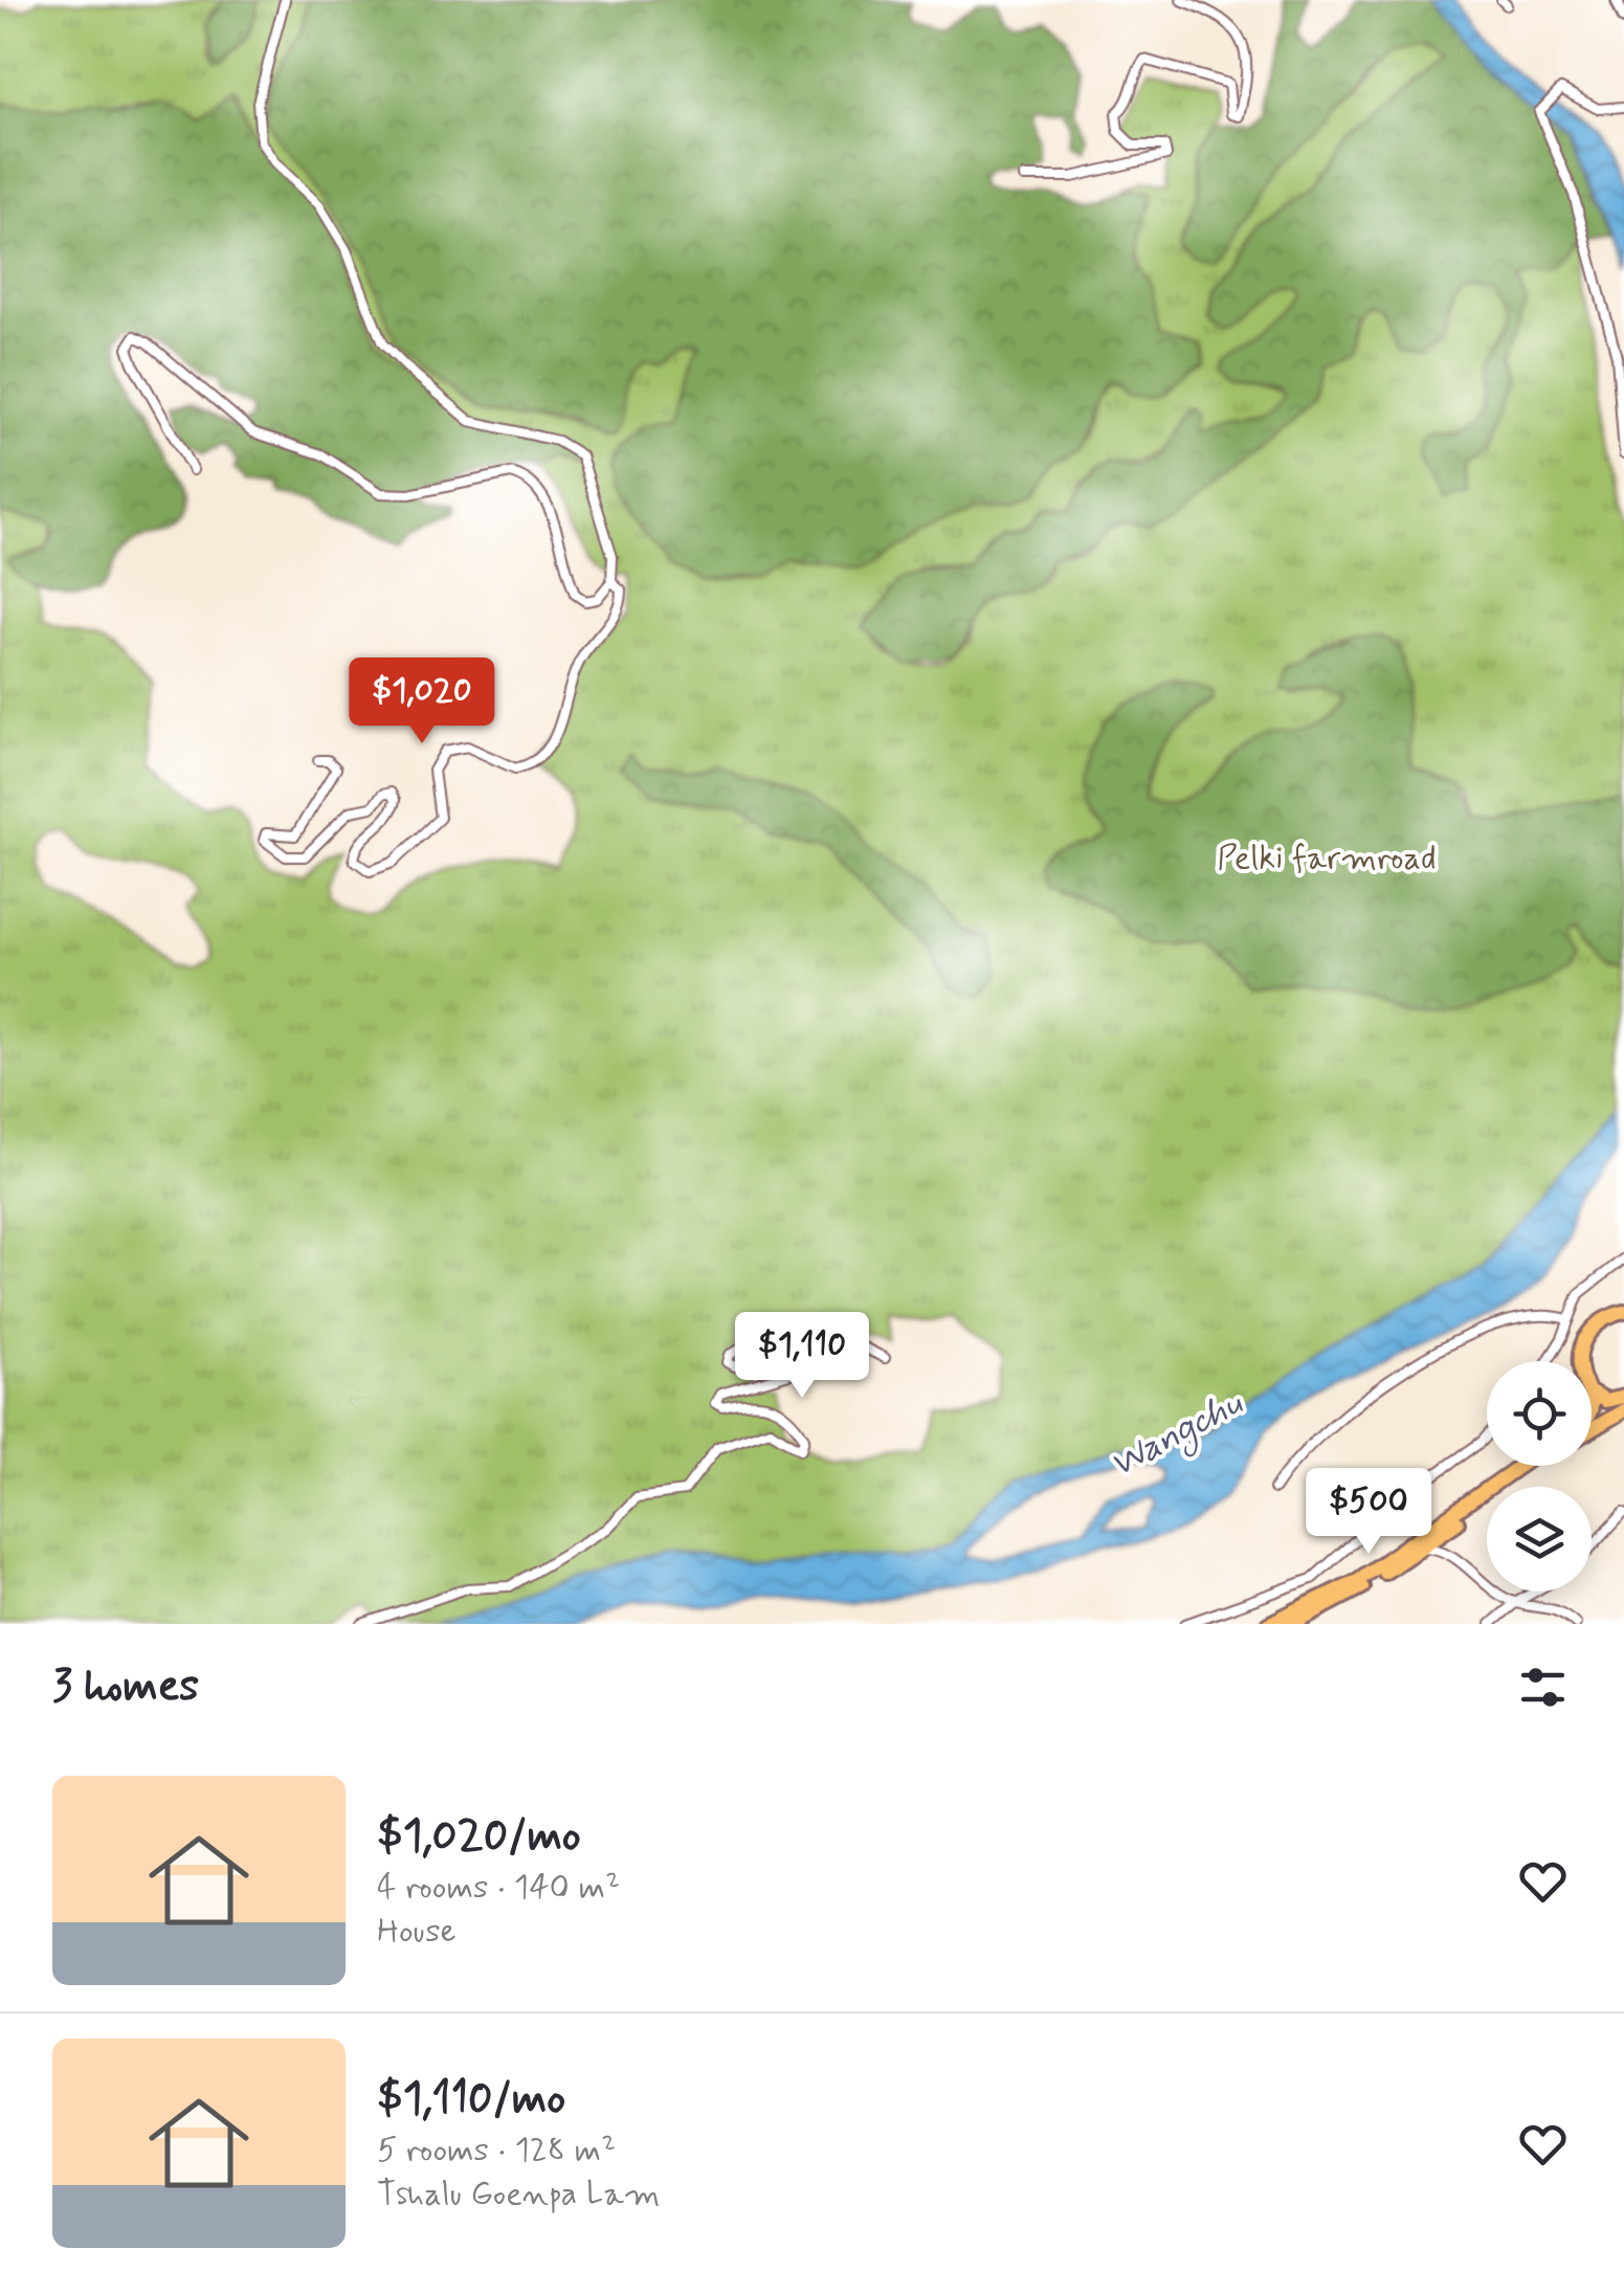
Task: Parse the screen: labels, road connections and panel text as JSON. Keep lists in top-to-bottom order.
{
  "water": ["Wangchu"],
  "parks": ["Pelki farmroad"],
  "page": {
    "price": ["$1,020", "$1,110", "$500"],
    "heading": "3 homes",
    "list": [
      {
        "name": "$1,020/mo",
        "note": "4 rooms · 140 m² · House"
      },
      {
        "name": "$1,110/mo",
        "note": "5 rooms · 128 m² · Tshalu Goenpa Lam"
      }
    ]
  }
}
